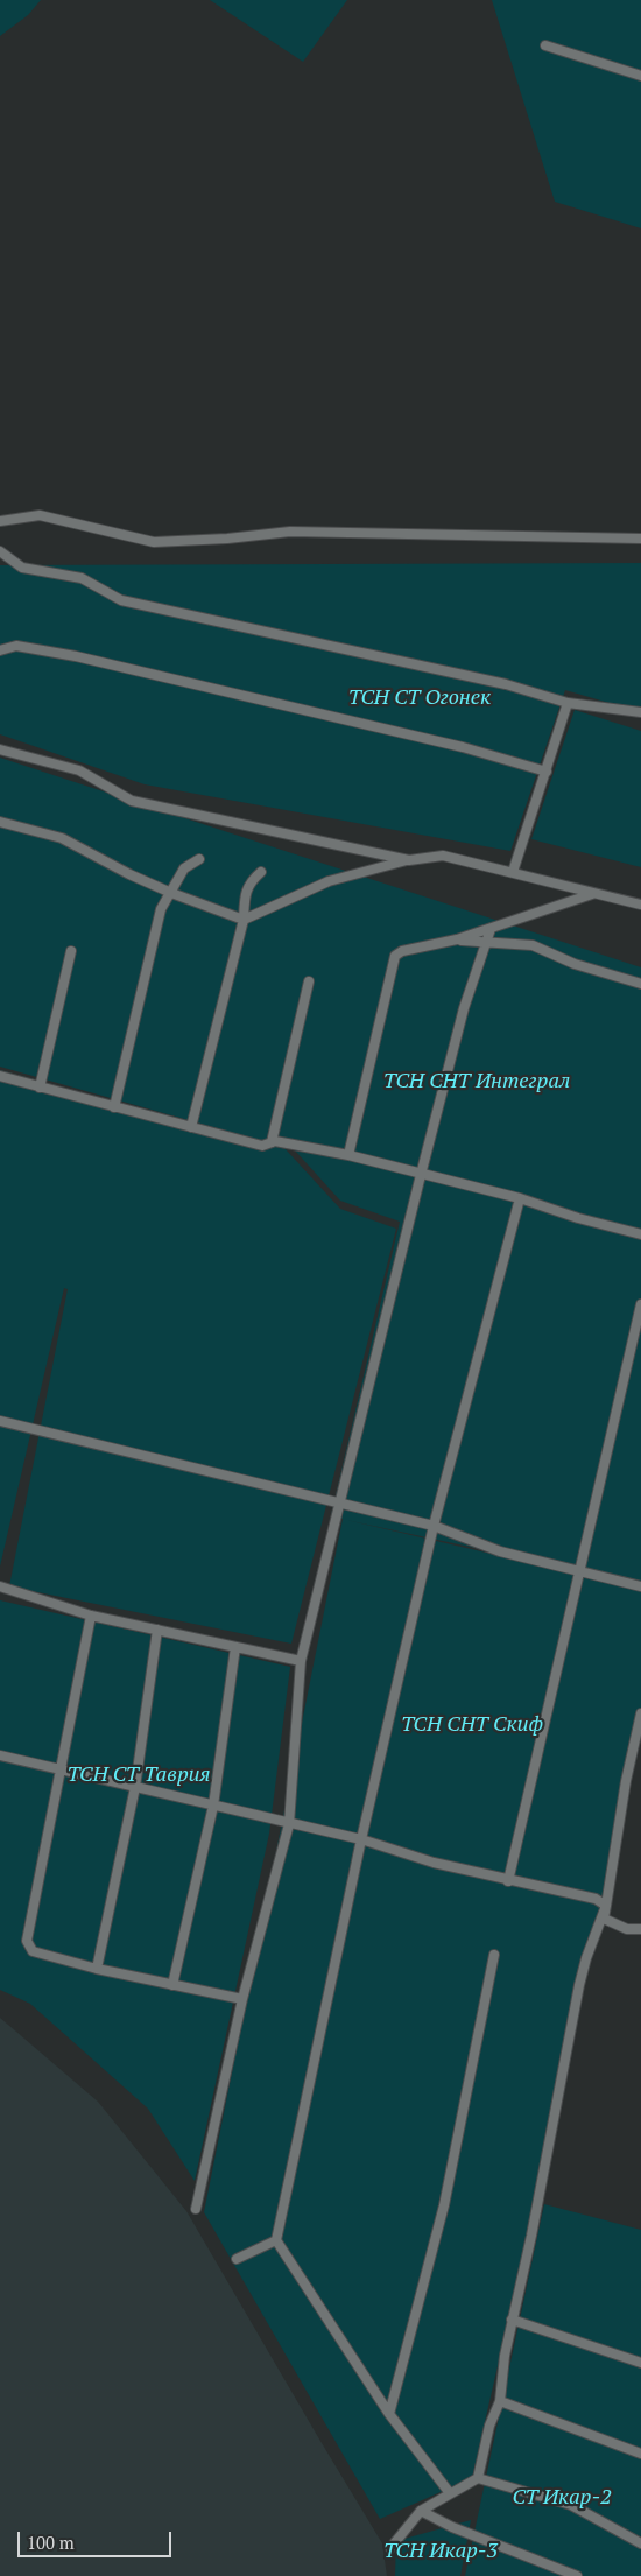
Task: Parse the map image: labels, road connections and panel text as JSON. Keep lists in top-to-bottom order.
{
  "parks": [
    "ТСН СТ Огонек",
    "ТСН СНТ Интеграл",
    "ТСН СНТ Скиф",
    "ТСН СТ Таврия",
    "СТ Икар-2",
    "ТСН Икар-3"
  ],
  "scale_bar": "100 m"
}
